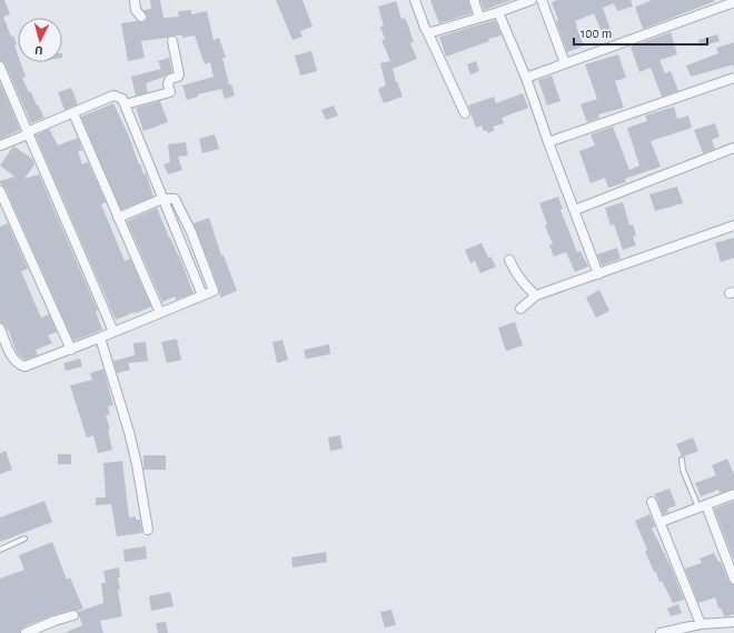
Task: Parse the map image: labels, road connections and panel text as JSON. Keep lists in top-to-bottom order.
{
  "scale_bar": "100 m",
  "north": "bottom"
}
